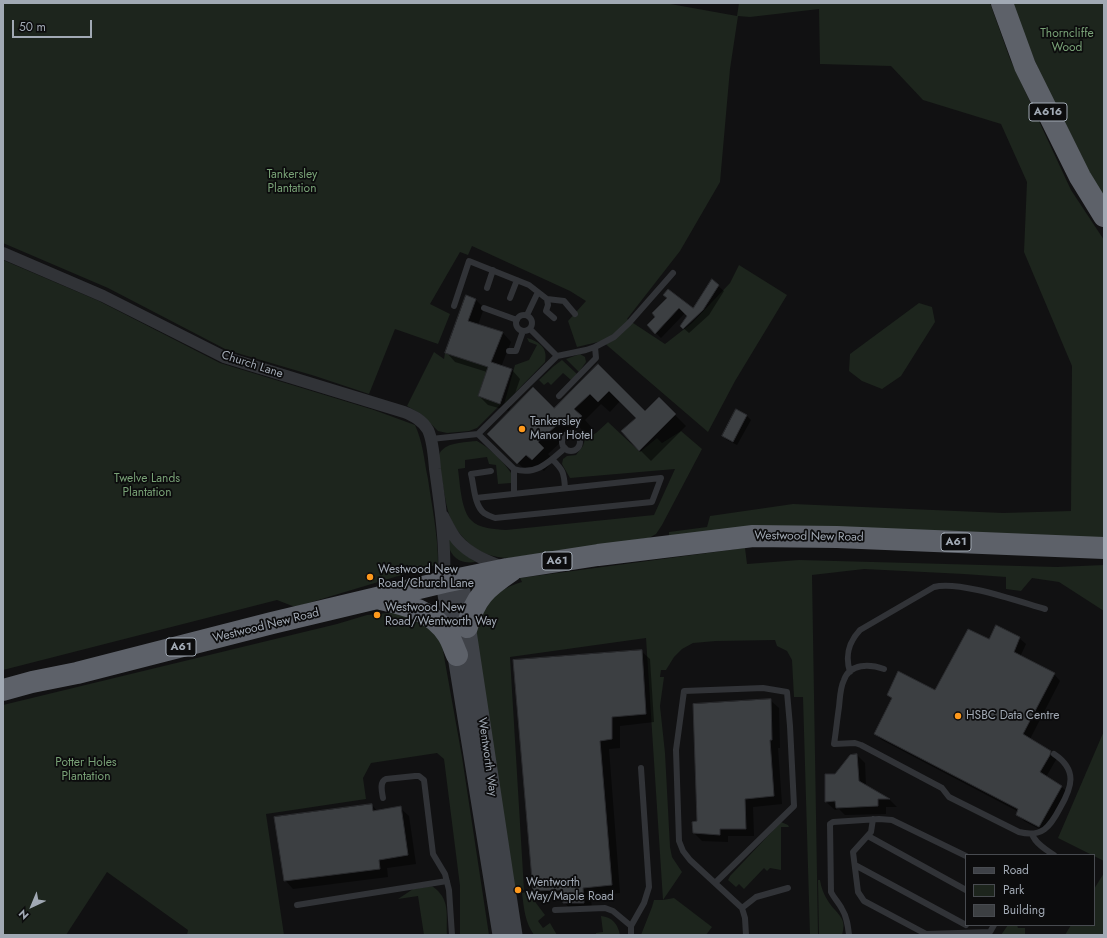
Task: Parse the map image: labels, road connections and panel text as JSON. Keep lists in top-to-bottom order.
{
  "streets": {
    "highway": ["A616", "Westwood New Road", "A61"],
    "street": ["Church Lane", "Wentworth Way"]
  },
  "crossings": [
    ["Church Lane", "Westwood New Road"],
    ["Church Lane", "Wentworth Way"],
    ["Westwood New Road", "Wentworth Way"]
  ],
  "parks": [
    "Thorncliffe Wood",
    "Tankersley Plantation",
    "Twelve Lands Plantation",
    "Potter Holes Plantation"
  ],
  "places": [
    "Tankersley Manor Hotel",
    "Westwood New Road/Church Lane",
    "Westwood New Road/Wentworth Way",
    "HSBC Data Centre",
    "Wentworth Way/Maple Road"
  ],
  "legend": ["Road", "Park", "Building"],
  "scale_bar": "50 m",
  "north": "bottom left"
}
